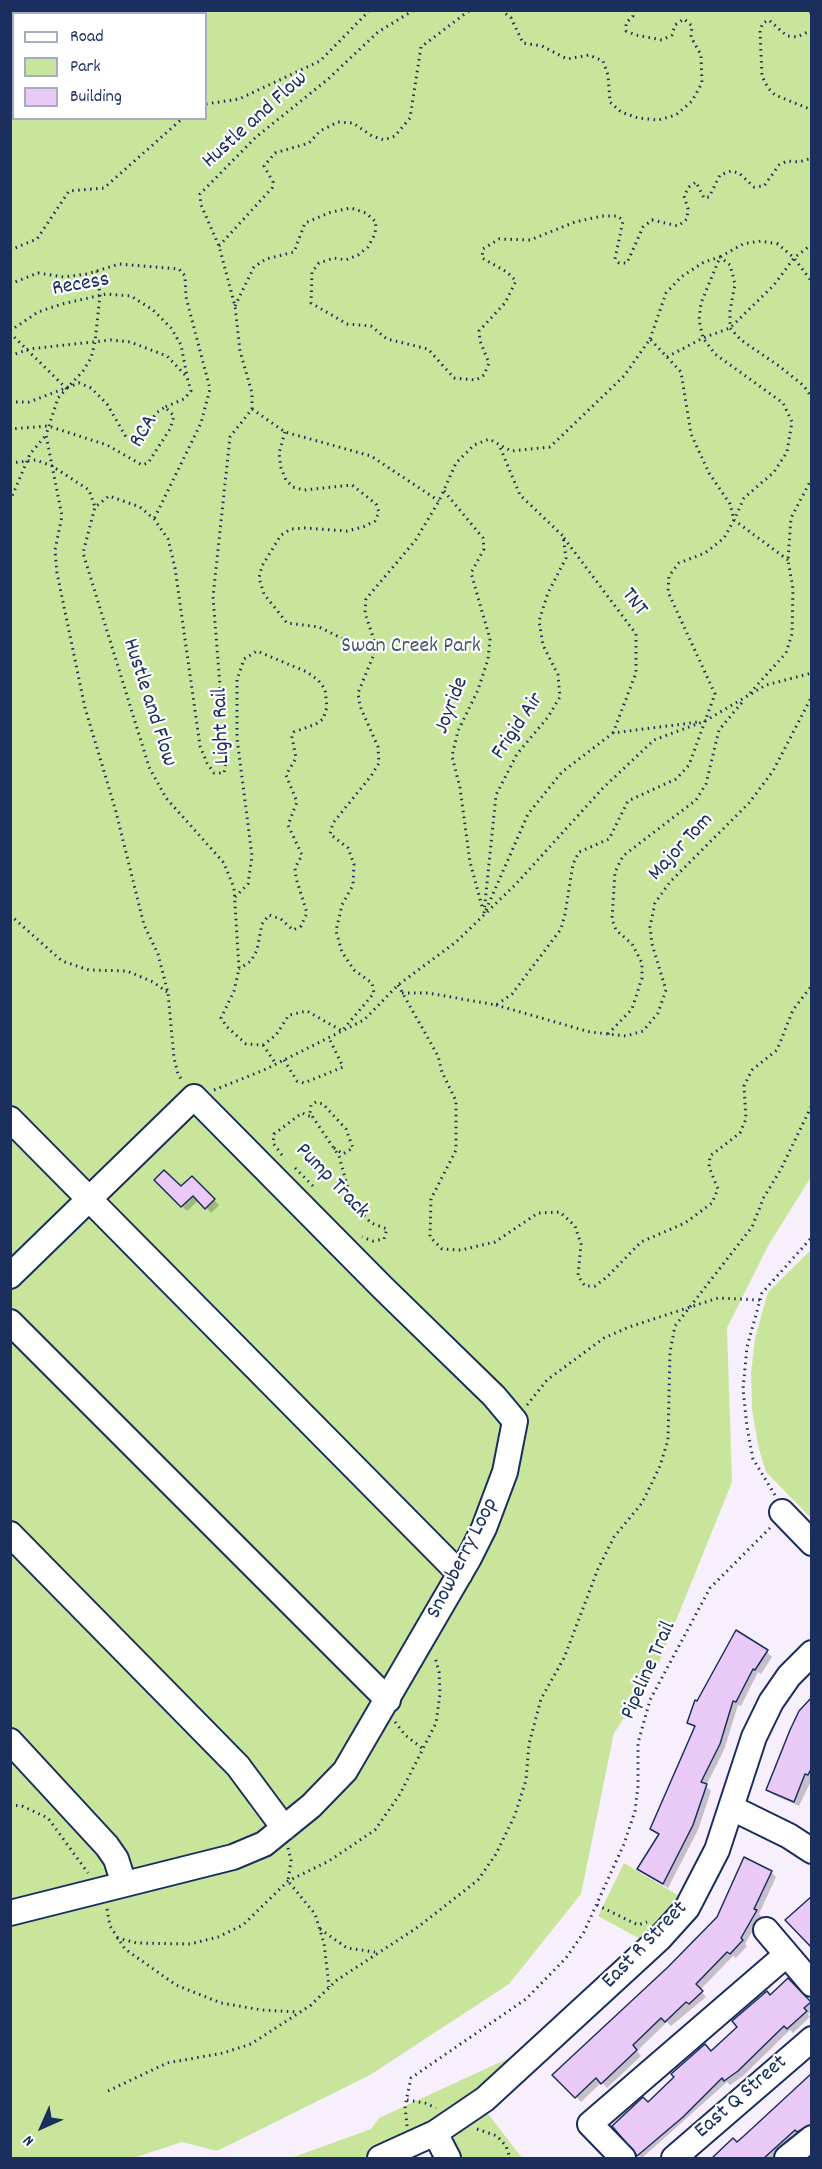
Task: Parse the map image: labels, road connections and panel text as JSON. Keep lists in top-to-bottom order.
{
  "streets": {
    "street": ["Snowberry Loop", "East R Street", "East Q Street"],
    "path": [
      "Hustle and Flow",
      "Recess",
      "RCA",
      "TNT",
      "Joyride",
      "Light Rail",
      "Frigid Air",
      "Major Tom",
      "Pump Track",
      "Pipeline Trail"
    ]
  },
  "crossings": [
    ["Hustle and Flow", "Light Rail"],
    ["TNT", "Frigid Air"],
    ["Joyride", "Frigid Air"]
  ],
  "parks": ["Swan Creek Park"],
  "legend": ["Road", "Park", "Building"],
  "north": "bottom left"
}
